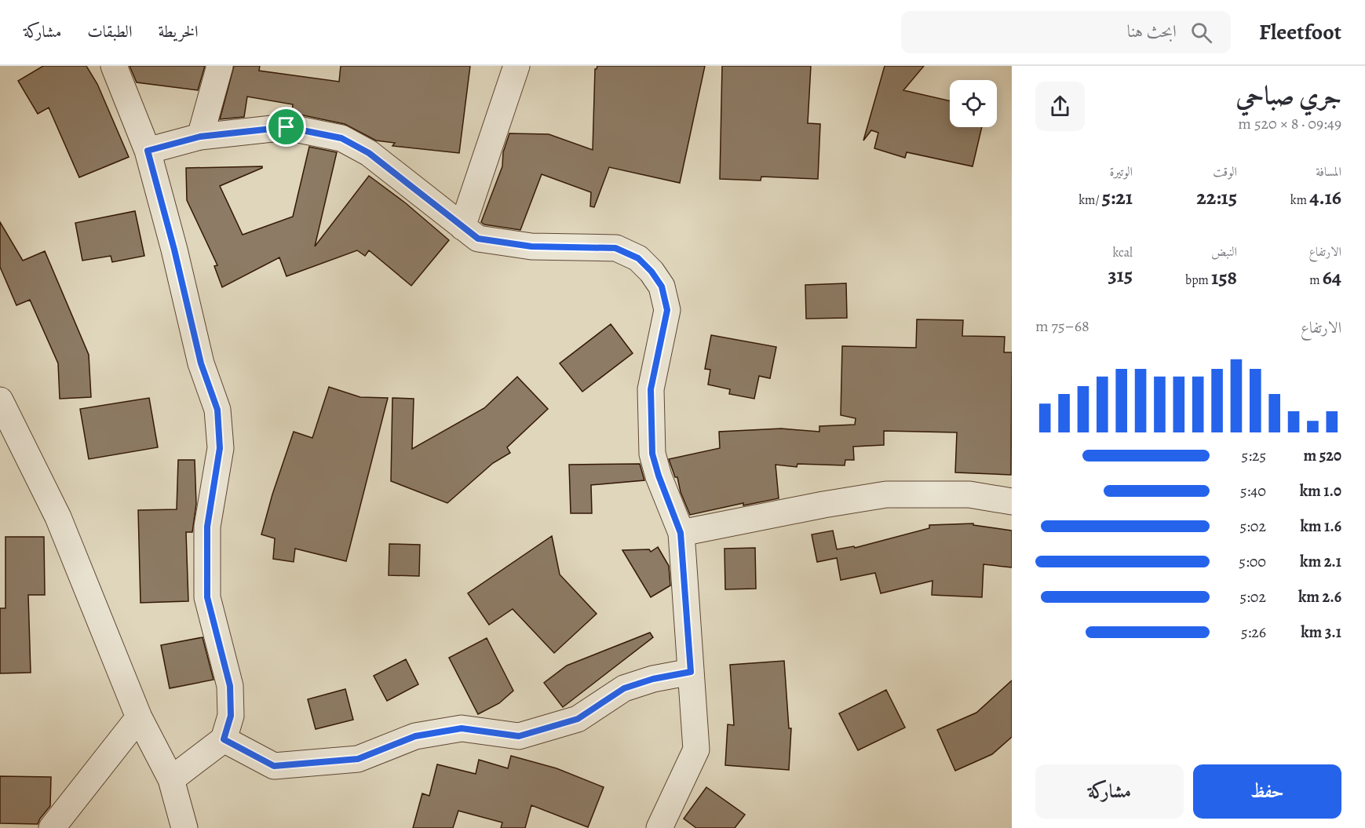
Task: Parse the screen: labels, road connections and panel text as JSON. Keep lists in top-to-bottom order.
{
  "page": {
    "header": "Fleetfoot",
    "search": "ابحث هنا",
    "nav": ["الخريطة", "الطبقات", "مشاركة"],
    "heading": ["جري صباحي", "09:49 · 8 × 520 m"],
    "stats": [
      ["المسافة", "4.16 km"],
      ["الوقت", "22:15"],
      ["الوتيرة", "5:21 /km"],
      ["الارتفاع", "64 m"],
      ["النبض", "158 bpm"],
      ["kcal", "315"]
    ],
    "chart": ["الارتفاع", "68–75 m"],
    "list": [
      {
        "name": "520 m",
        "note": "5:25"
      },
      {
        "name": "1.0 km",
        "note": "5:40"
      },
      {
        "name": "1.6 km",
        "note": "5:02"
      },
      {
        "name": "2.1 km",
        "note": "5:00"
      },
      {
        "name": "2.6 km",
        "note": "5:02"
      },
      {
        "name": "3.1 km",
        "note": "5:26"
      }
    ],
    "buttons": ["حفظ", "مشاركة"]
  }
}
